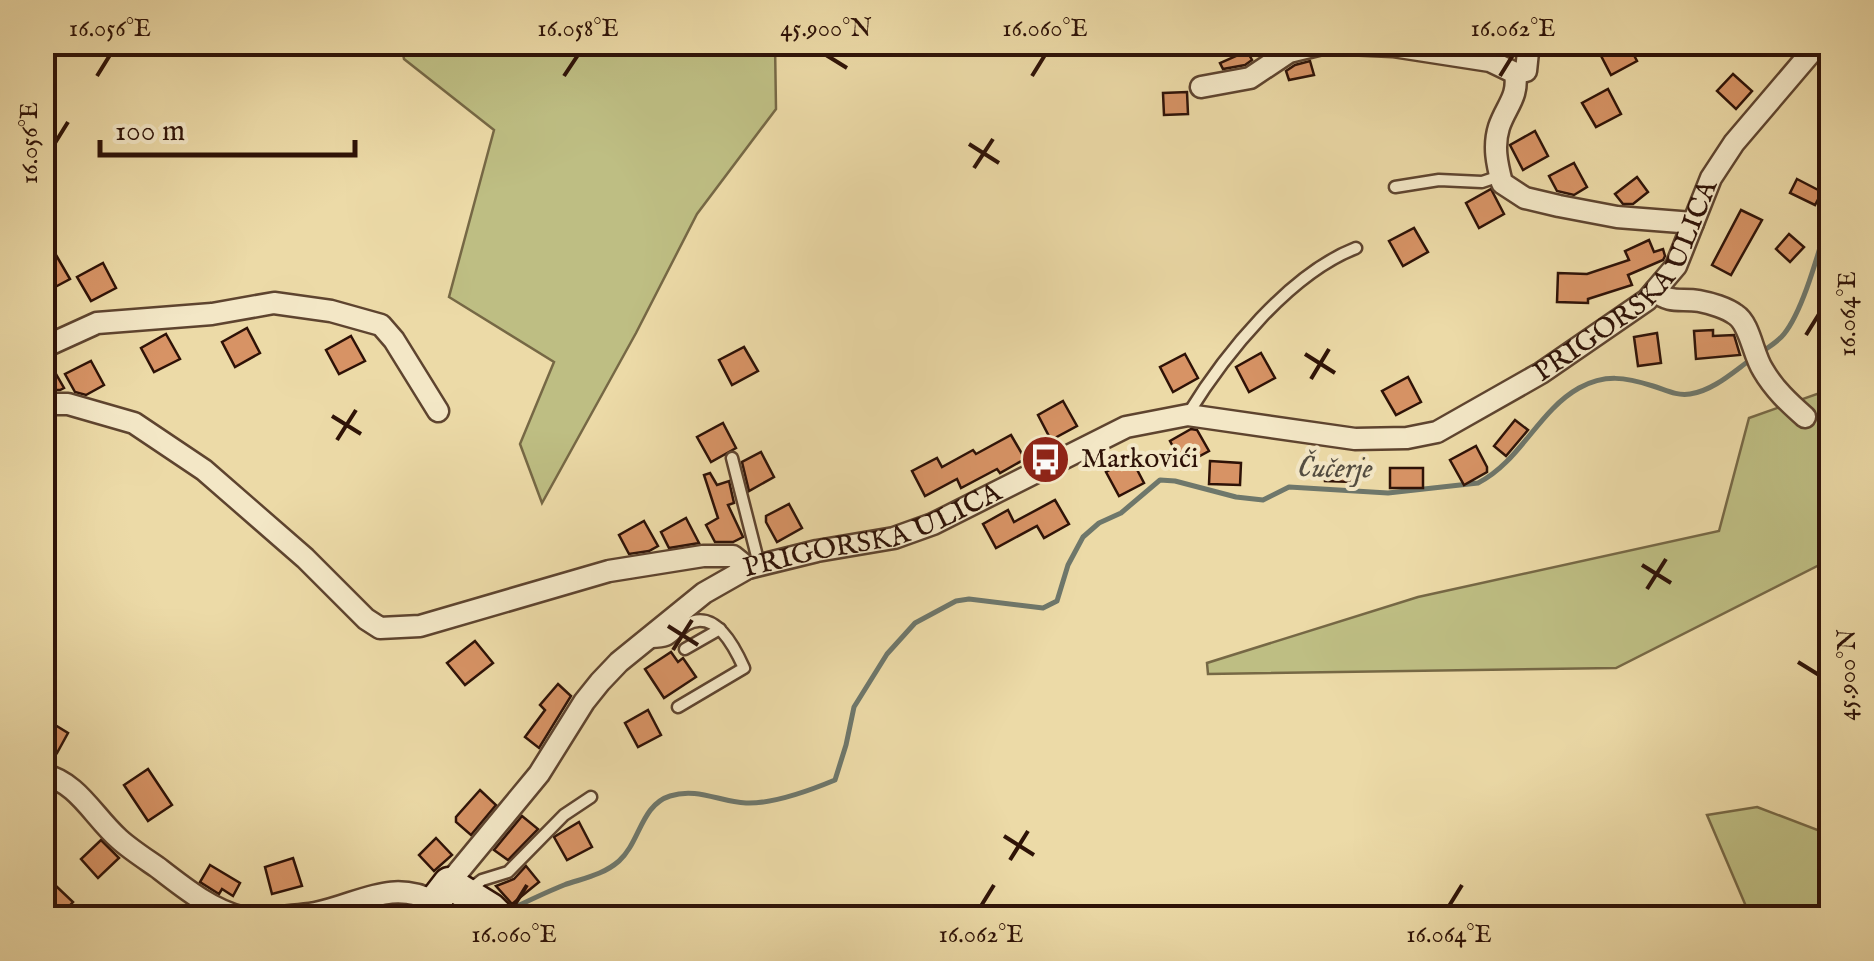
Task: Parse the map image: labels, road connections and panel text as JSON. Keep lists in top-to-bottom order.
{
  "streets": {
    "street": ["PRIGORSKA ULICA"]
  },
  "water": ["Čučerje"],
  "places": {
    "bus stop": ["Markovići"]
  },
  "scale_bar": "100 m",
  "coordinates": [
    "16.056°E",
    "16.058°E",
    "45.900°N",
    "16.060°E",
    "16.062°E",
    "16.064°E"
  ]
}
